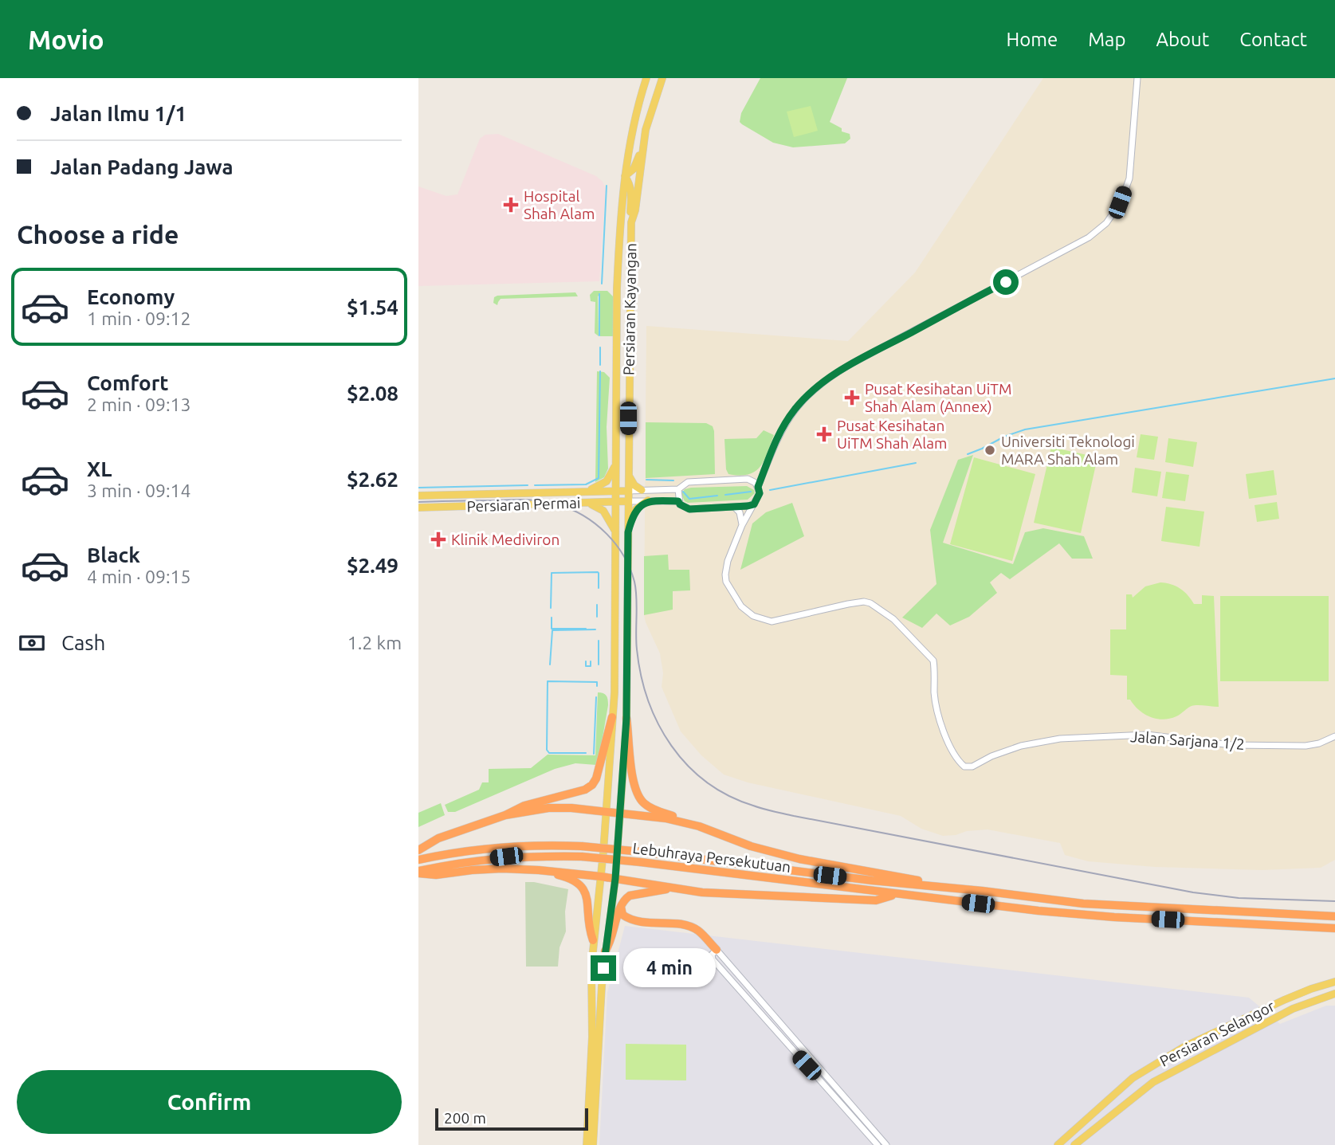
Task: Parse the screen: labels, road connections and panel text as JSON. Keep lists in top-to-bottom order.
{
  "streets": {
    "highway": ["Lebuhraya Persekutuan"],
    "main road": ["Persiaran Kayangan", "Persiaran Permai", "Persiaran Selangor"],
    "street": ["Jalan Sarjana 1/2"]
  },
  "crossings": [
    ["Persiaran Kayangan", "Persiaran Permai"]
  ],
  "places": {
    "health": [
      "Hospital Shah Alam",
      "Pusat Kesihatan UiTM Shah Alam (Annex)",
      "Pusat Kesihatan UiTM Shah Alam",
      "Klinik Mediviron"
    ],
    "other": ["Universiti Teknologi MARA Shah Alam"]
  },
  "scale_bar": "200 m",
  "page": {
    "header": "Movio",
    "nav": [
      "Home",
      "Map",
      "About",
      "Contact"
    ],
    "banner": ["Jalan Ilmu 1/1", "Jalan Padang Jawa"],
    "heading": "Choose a ride",
    "list": [
      {
        "name": "Economy",
        "note": "1 min · 09:12",
        "value": "$1.54"
      },
      {
        "name": "Comfort",
        "note": "2 min · 09:13",
        "value": "$2.08"
      },
      {
        "name": "XL",
        "note": "3 min · 09:14",
        "value": "$2.62"
      },
      {
        "name": "Black",
        "note": "4 min · 09:15",
        "value": "$2.49"
      }
    ],
    "pay": ["Cash", "1.2 km"],
    "bubble": "4 min",
    "buttons": "Confirm",
    "scale": "200 m"
  }
}
